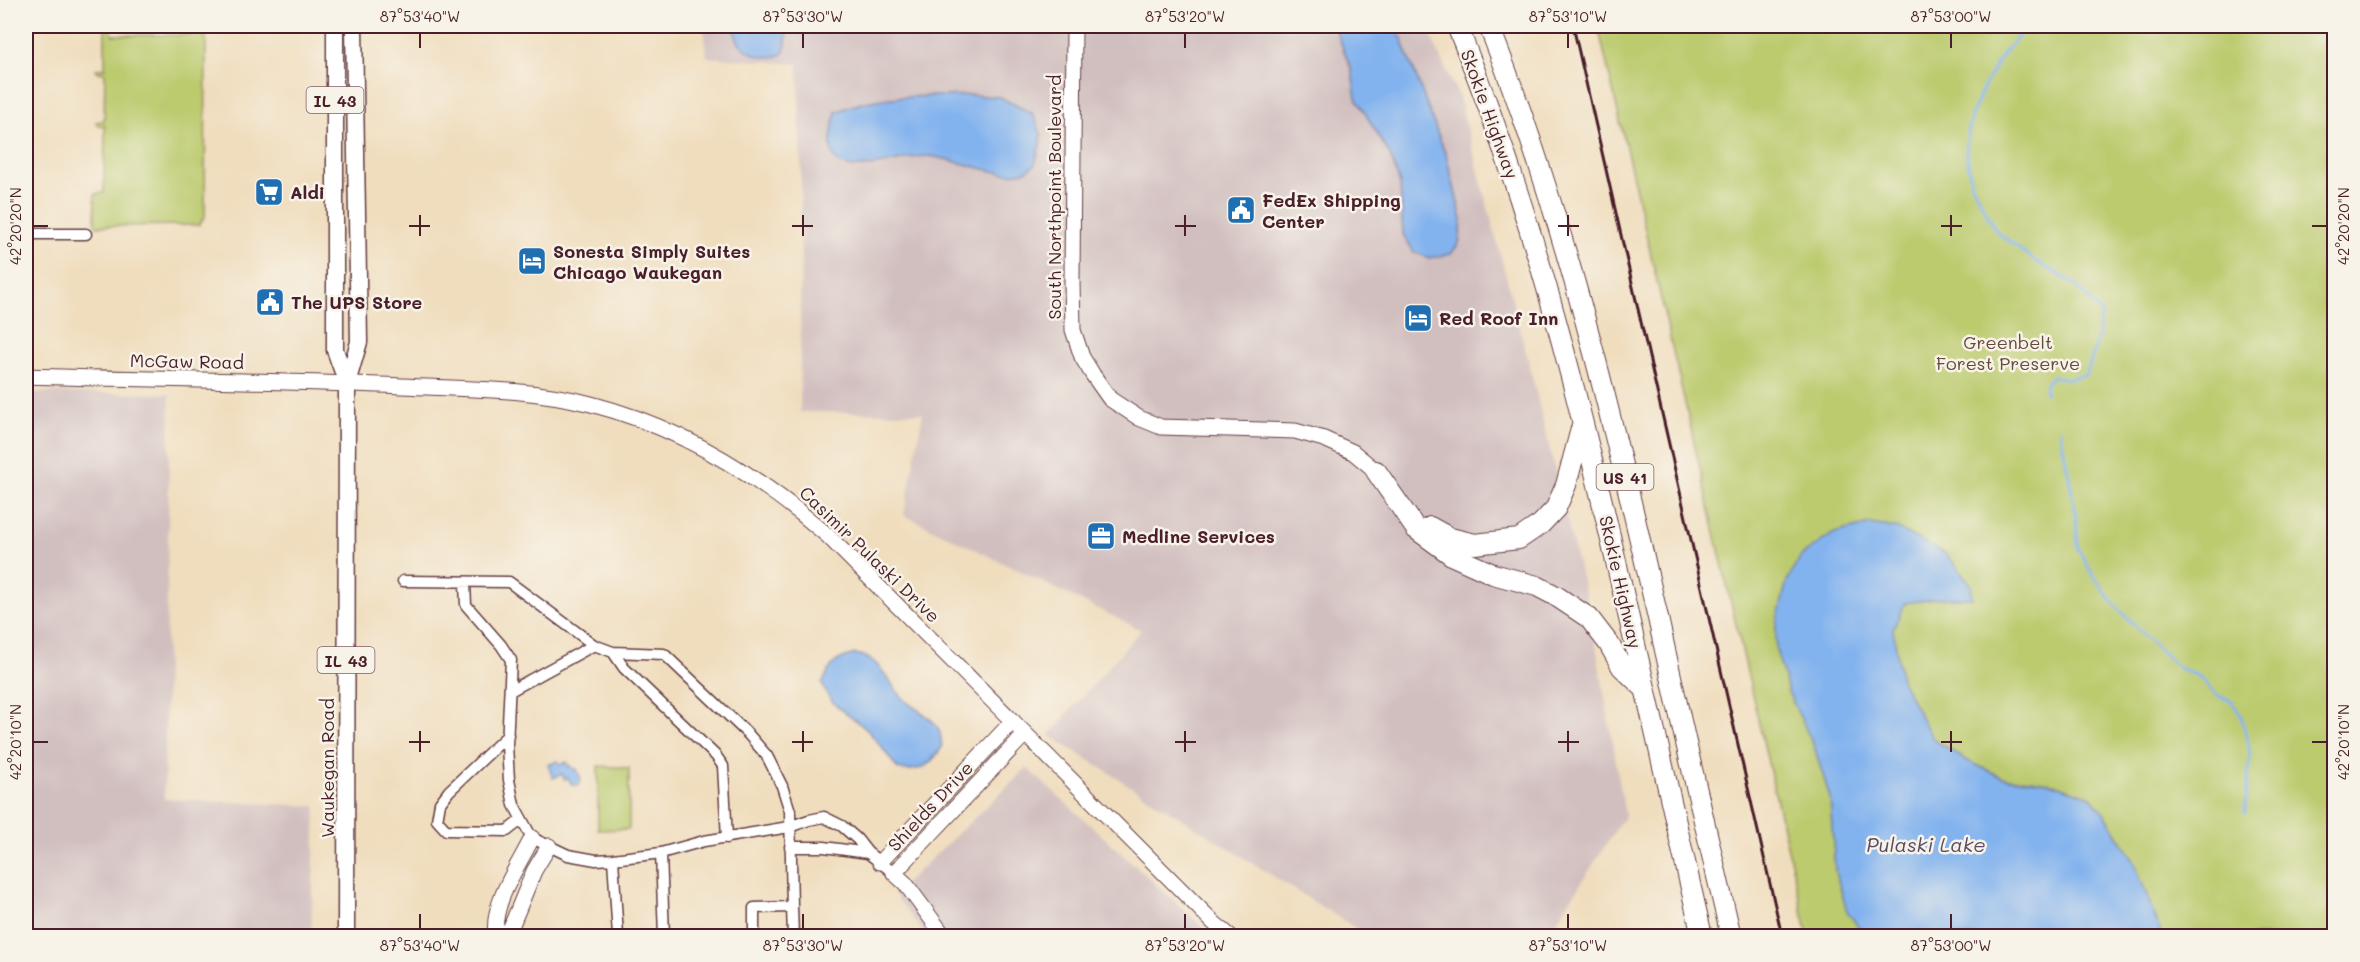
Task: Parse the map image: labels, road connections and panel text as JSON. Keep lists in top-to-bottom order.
{
  "streets": {
    "highway": ["Skokie Highway", "US 41"],
    "main road": ["IL 43", "Waukegan Road"],
    "street": [
      "South Northpoint Boulevard",
      "McGaw Road",
      "Casimir Pulaski Drive",
      "Shields Drive"
    ]
  },
  "crossings": [
    ["McGaw Road", "Casimir Pulaski Drive"],
    ["McGaw Road", "Waukegan Road"],
    ["Casimir Pulaski Drive", "Waukegan Road"],
    ["Casimir Pulaski Drive", "Shields Drive"]
  ],
  "water": ["Pulaski Lake"],
  "parks": ["Greenbelt Forest Preserve"],
  "places": {
    "supermarket": ["Aldi"],
    "public building": ["FedEx Shipping Center", "The UPS Store"],
    "hotel": ["Sonesta Simply Suites Chicago Waukegan", "Red Roof Inn"],
    "office": ["Medline Services"]
  },
  "coordinates": [
    "87°53'40\"W",
    "87°53'30\"W",
    "87°53'20\"W",
    "87°53'10\"W",
    "87°53'00\"W",
    "42°20'20\"N",
    "42°20'10\"N"
  ]
}
